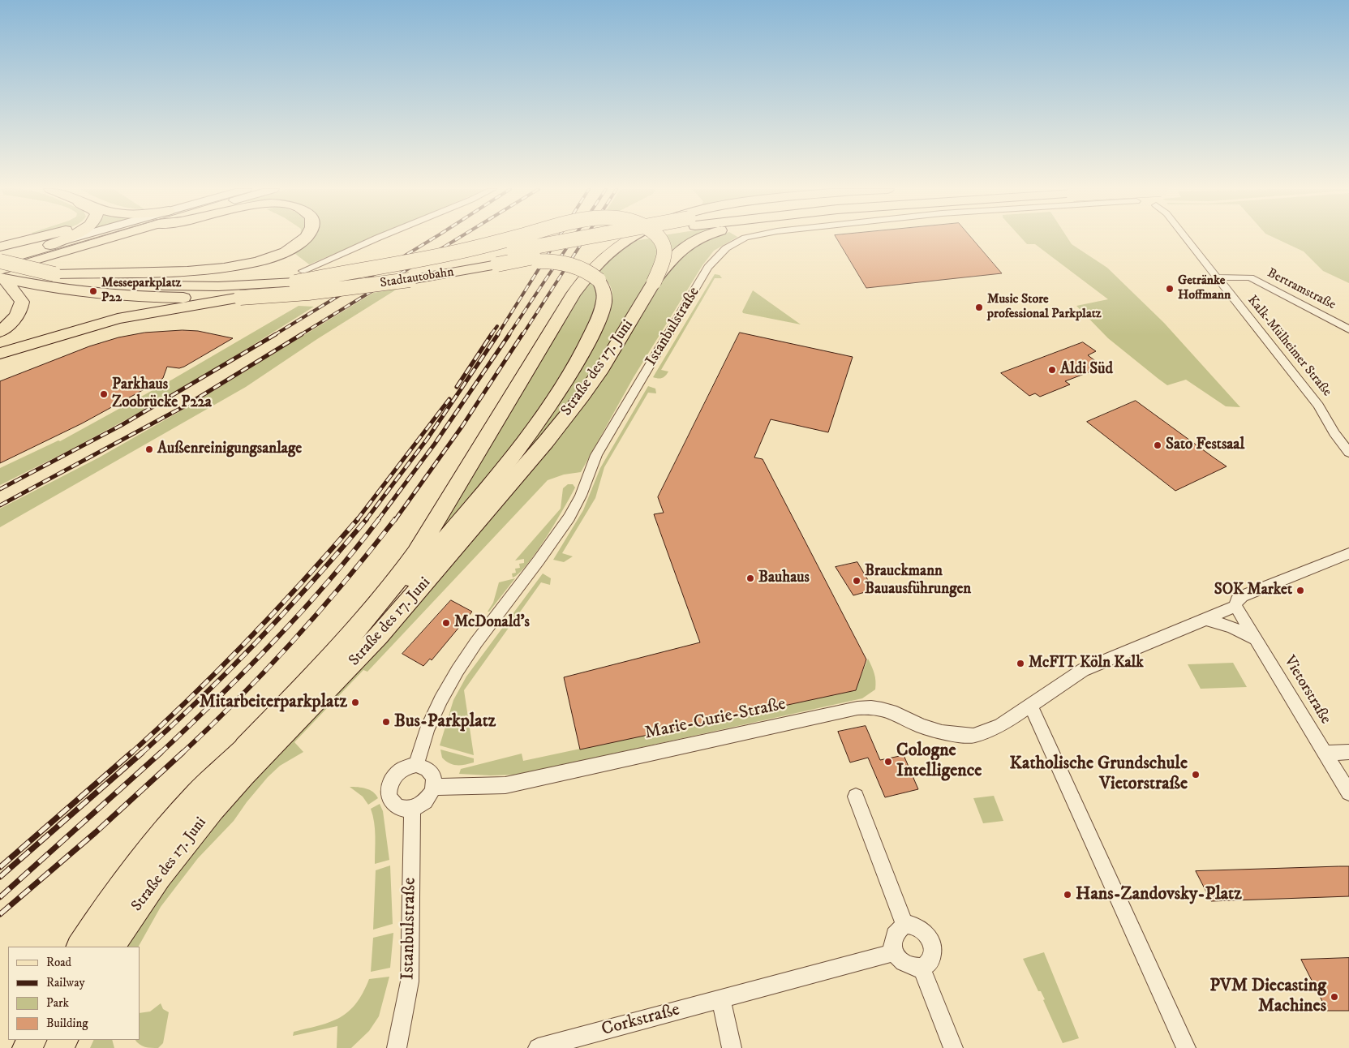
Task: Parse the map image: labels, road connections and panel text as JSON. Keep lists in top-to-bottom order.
{
  "streets": {
    "highway": ["Stadtautobahn"],
    "main road": ["Straße des 17. Juni"],
    "street": [
      "Bertramstraße",
      "Istanbulstraße",
      "Kalk-Mülheimer Straße",
      "Vietorstraße",
      "Marie-Curie-Straße",
      "Corkstraße"
    ]
  },
  "crossings": [
    ["Bertramstraße", "Kalk-Mülheimer Straße"],
    ["Istanbulstraße", "Marie-Curie-Straße"],
    ["Vietorstraße", "Marie-Curie-Straße"]
  ],
  "places": [
    "Getränke Hoffmann",
    "Messeparkplatz P22",
    "Music Store professional Parkplatz",
    "Aldi Süd",
    "Parkhaus Zoobrücke P22a",
    "Sato Festsaal",
    "Außenreinigungsanlage",
    "Bauhaus",
    "Brauckmann Bauausführungen",
    "SOK Market",
    "McDonald's",
    "McFIT Köln Kalk",
    "Mitarbeiterparkplatz",
    "Bus-Parkplatz",
    "Cologne Intelligence",
    "Katholische Grundschule Vietorstraße",
    "Hans-Zandovsky-Platz",
    "PVM Diecasting Machines"
  ],
  "legend": [
    "Road",
    "Railway",
    "Park",
    "Building"
  ]
}
